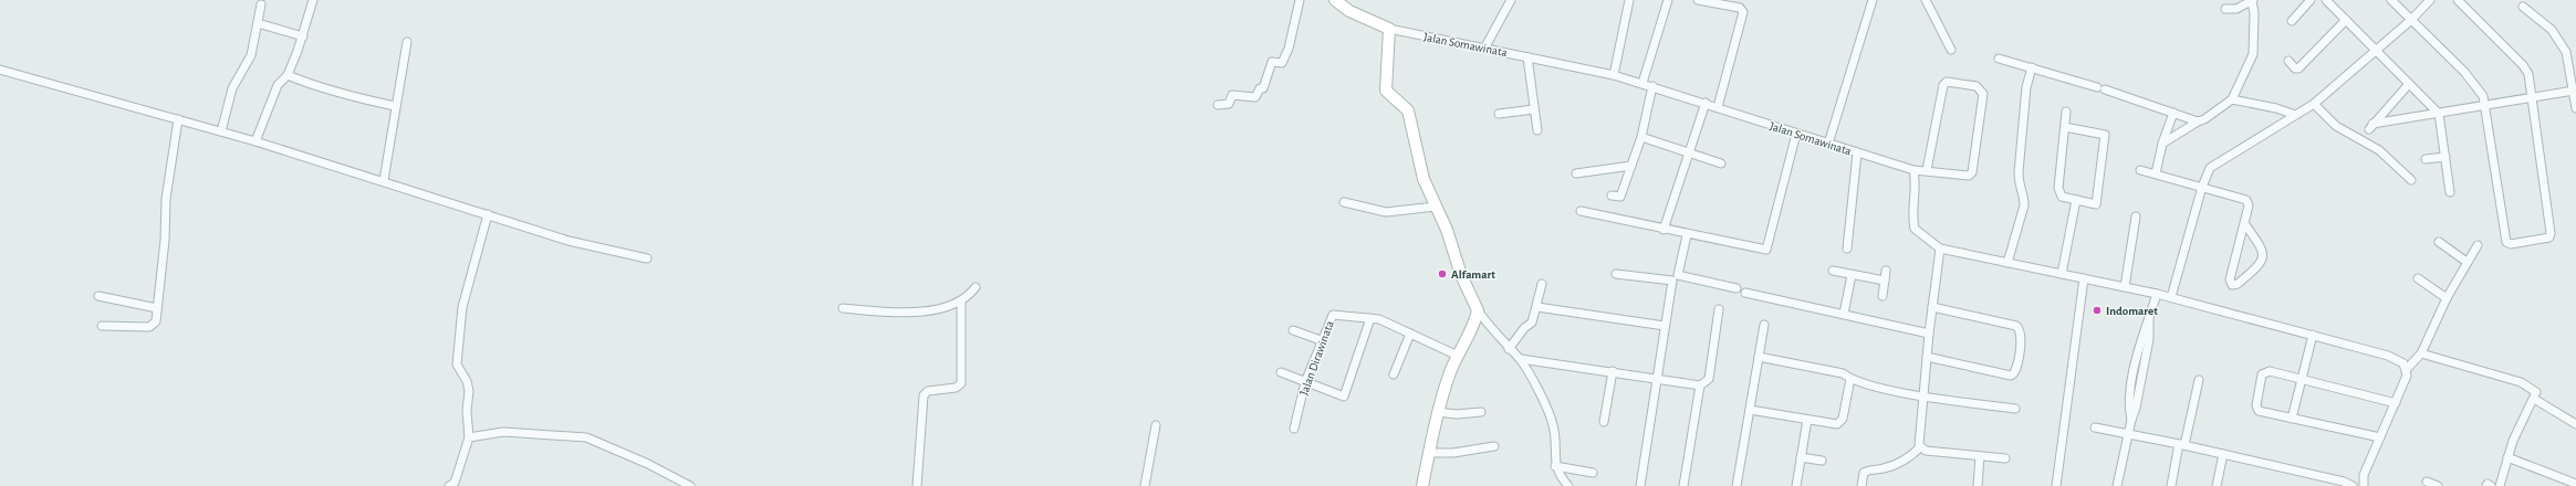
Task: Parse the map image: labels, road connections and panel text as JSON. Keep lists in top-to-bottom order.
{
  "streets": {
    "street": ["Jalan Somawinata", "Jalan Dirawinata"]
  },
  "places": ["Alfamart", "Indomaret"]
}
